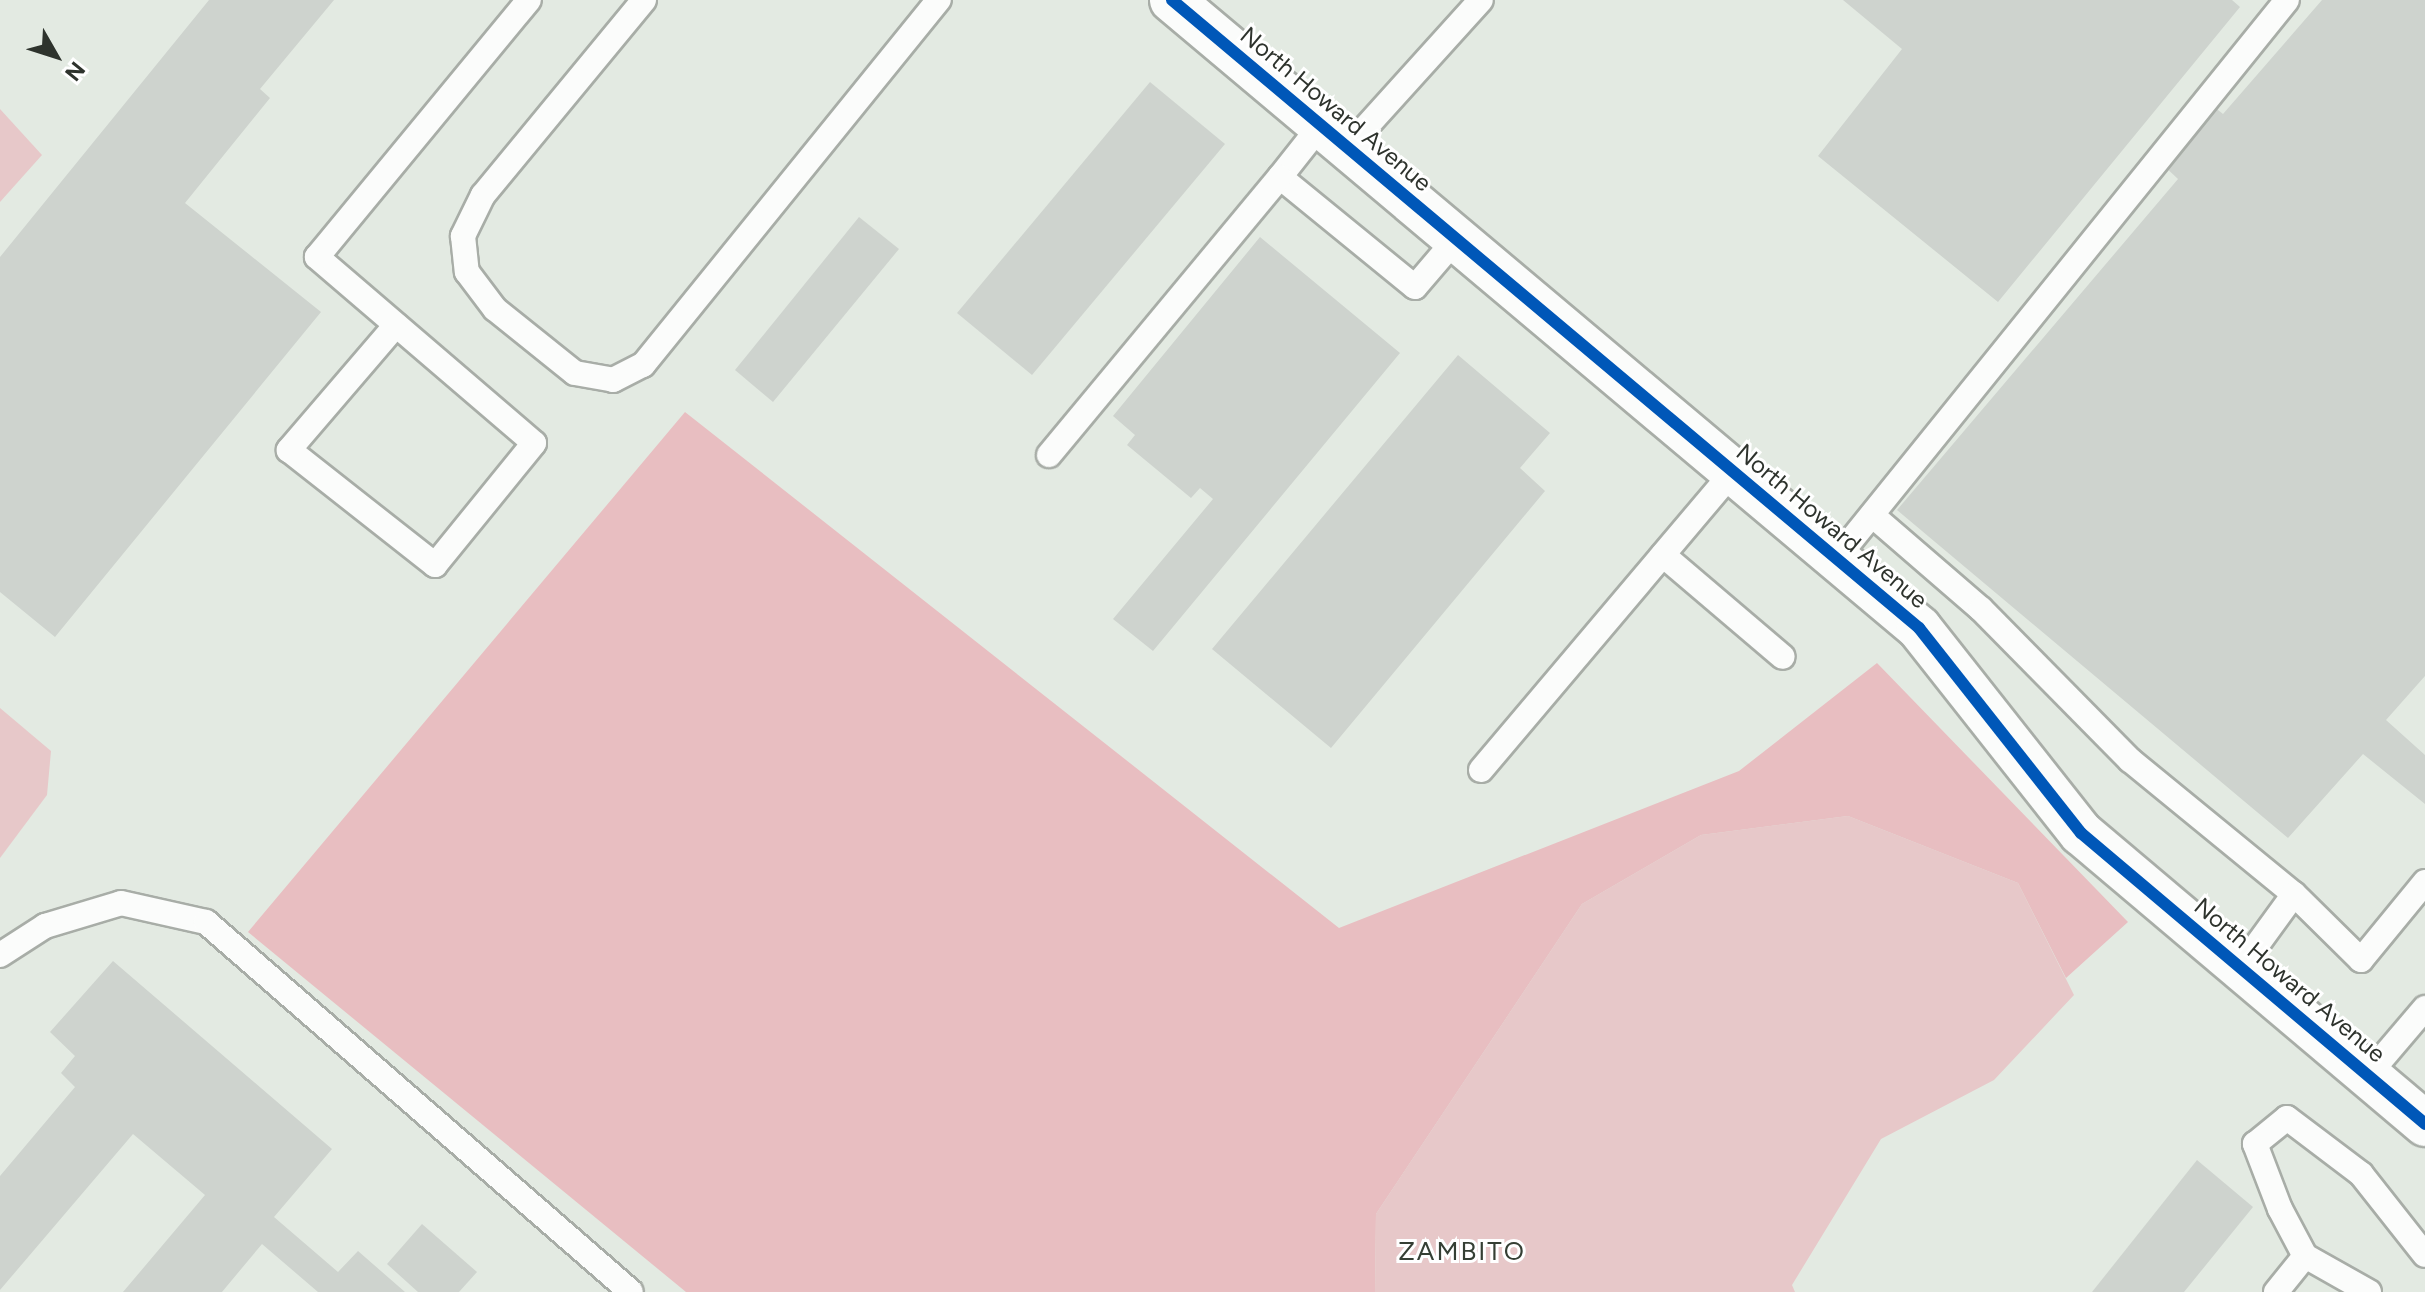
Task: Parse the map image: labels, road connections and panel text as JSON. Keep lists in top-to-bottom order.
{
  "streets": {
    "street": ["North Howard Avenue"]
  },
  "districts": ["ZAMBITO"],
  "north": "bottom right"
}
